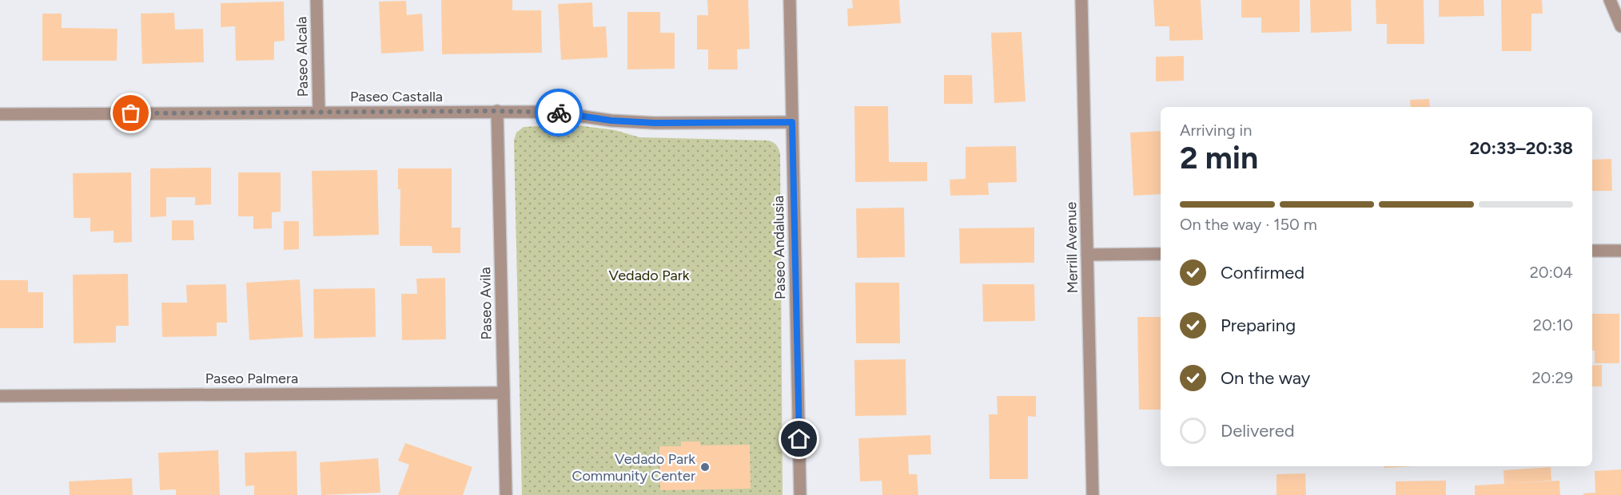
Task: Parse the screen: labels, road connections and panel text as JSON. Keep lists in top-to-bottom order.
{
  "streets": {
    "street": [
      "Paseo Alcala",
      "Paseo Castalla",
      "Paseo Andalusia",
      "Merrill Avenue",
      "Paseo Avila",
      "Paseo Palmera"
    ]
  },
  "crossings": [
    ["Paseo Alcala", "Paseo Castalla"],
    ["Paseo Castalla", "Paseo Andalusia"],
    ["Paseo Castalla", "Paseo Avila"],
    ["Paseo Avila", "Paseo Palmera"]
  ],
  "parks": ["Vedado Park"],
  "places": ["Vedado Park Community Center"],
  "page": {
    "heading": ["2 min", "Arriving in", "20:33–20:38"],
    "bar": "On the way · 150 m",
    "list": [
      ["Confirmed", "20:04"],
      ["Preparing", "20:10"],
      ["On the way", "20:29"],
      "Delivered"
    ]
  }
}
